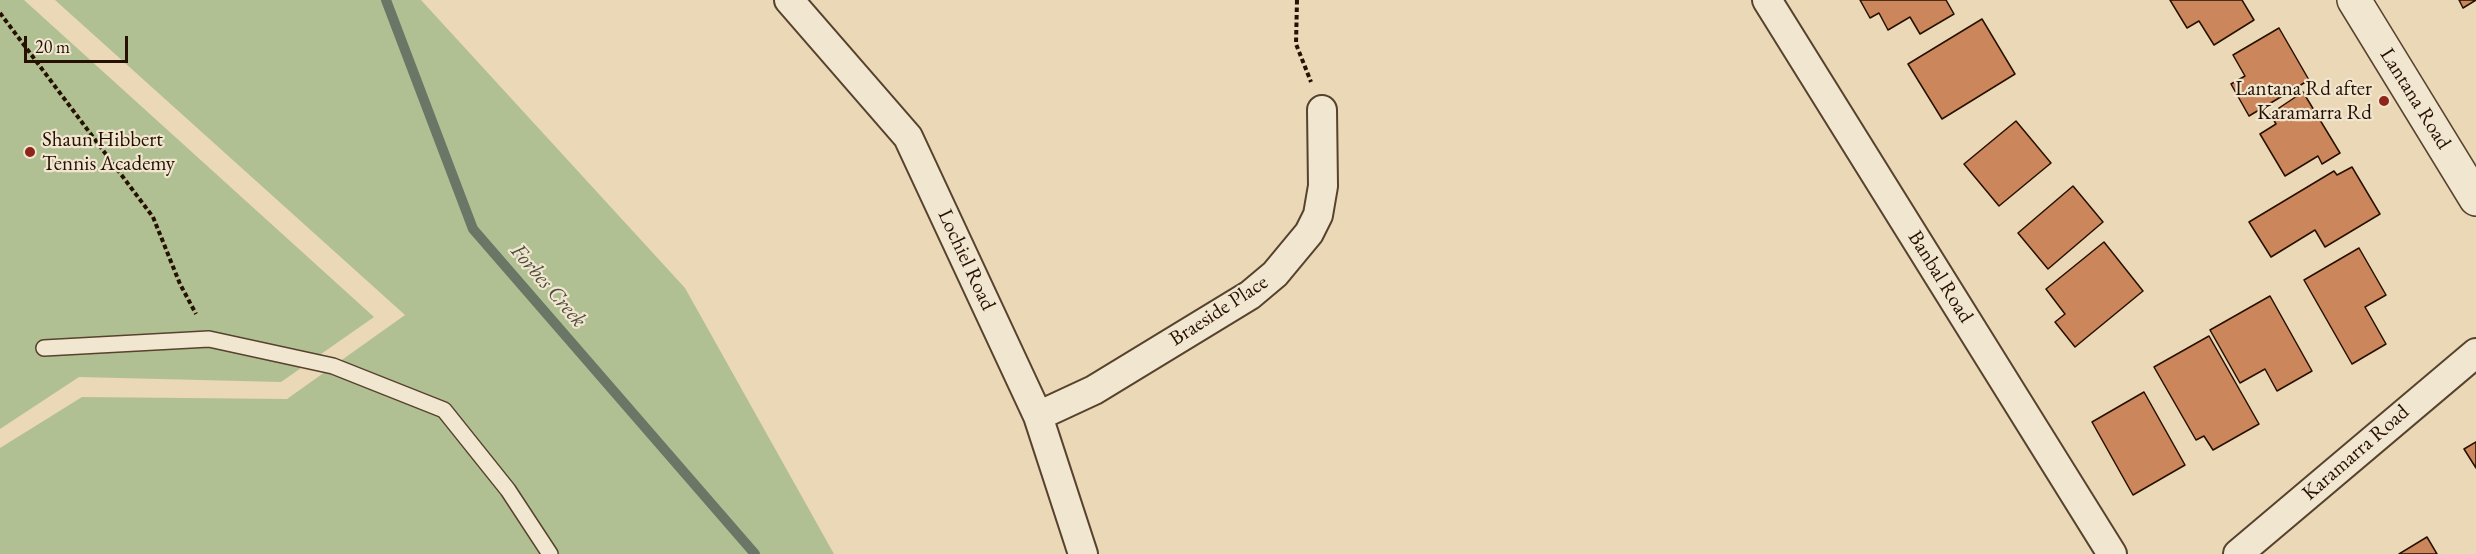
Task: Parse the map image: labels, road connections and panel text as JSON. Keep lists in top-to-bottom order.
{
  "streets": {
    "street": [
      "Lantana Road",
      "Lochiel Road",
      "Banbal Road",
      "Braeside Place",
      "Karamarra Road"
    ]
  },
  "crossings": [
    ["Lochiel Road", "Braeside Place"]
  ],
  "water": ["Forbes Creek"],
  "places": ["Lantana Rd after Karamarra Rd", "Shaun Hibbert Tennis Academy"],
  "scale_bar": "20 m"
}
